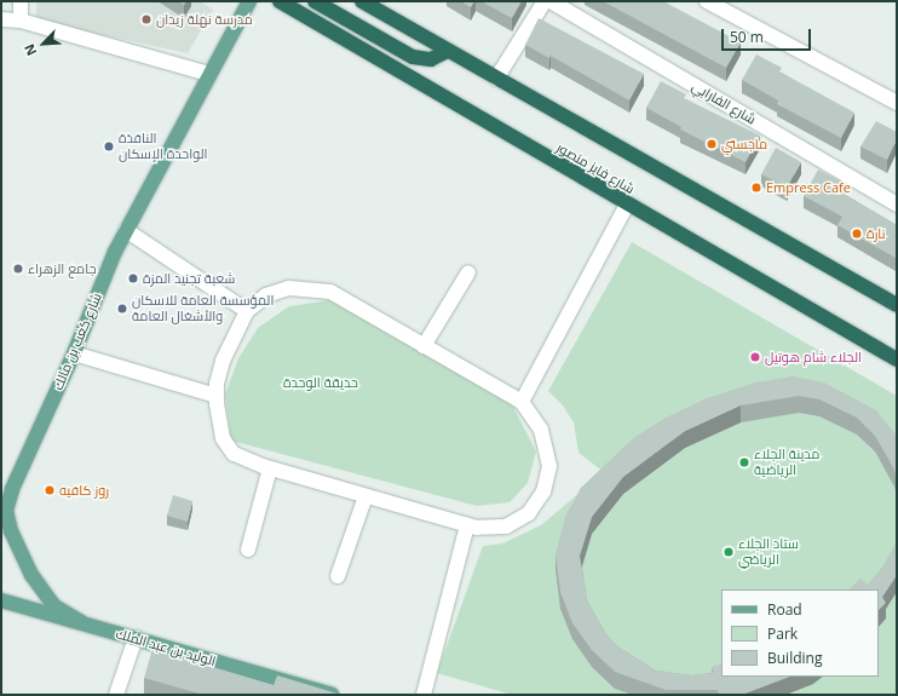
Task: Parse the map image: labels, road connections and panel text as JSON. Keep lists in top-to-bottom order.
{
  "streets": {
    "highway": ["شارع فايز منصور"],
    "main road": ["شارع كعب بن مالك", "الوليد بن عبد الملك"],
    "street": ["شارع الفارابي"]
  },
  "crossings": [
    ["شارع كعب بن مالك", "الوليد بن عبد الملك"]
  ],
  "parks": ["حديقة الوحدة"],
  "places": [
    "مدرسة نهلة زيدان",
    "ماجستي",
    "النافذة الواحدة الإسكان",
    "Empress Cafe",
    "نارة",
    "جامع الزهراء",
    "شعبة تجنيد المزة",
    "المؤسسة العامة للاسكان والأشغال العامة",
    "الجلاء شام هوتيل",
    "مدينة الجلاء الرياضية",
    "روز كافيه",
    "ستاد الجلاء الرياضي"
  ],
  "legend": ["Road", "Park", "Building"],
  "scale_bar": "50 m",
  "north": "bottom left"
}
